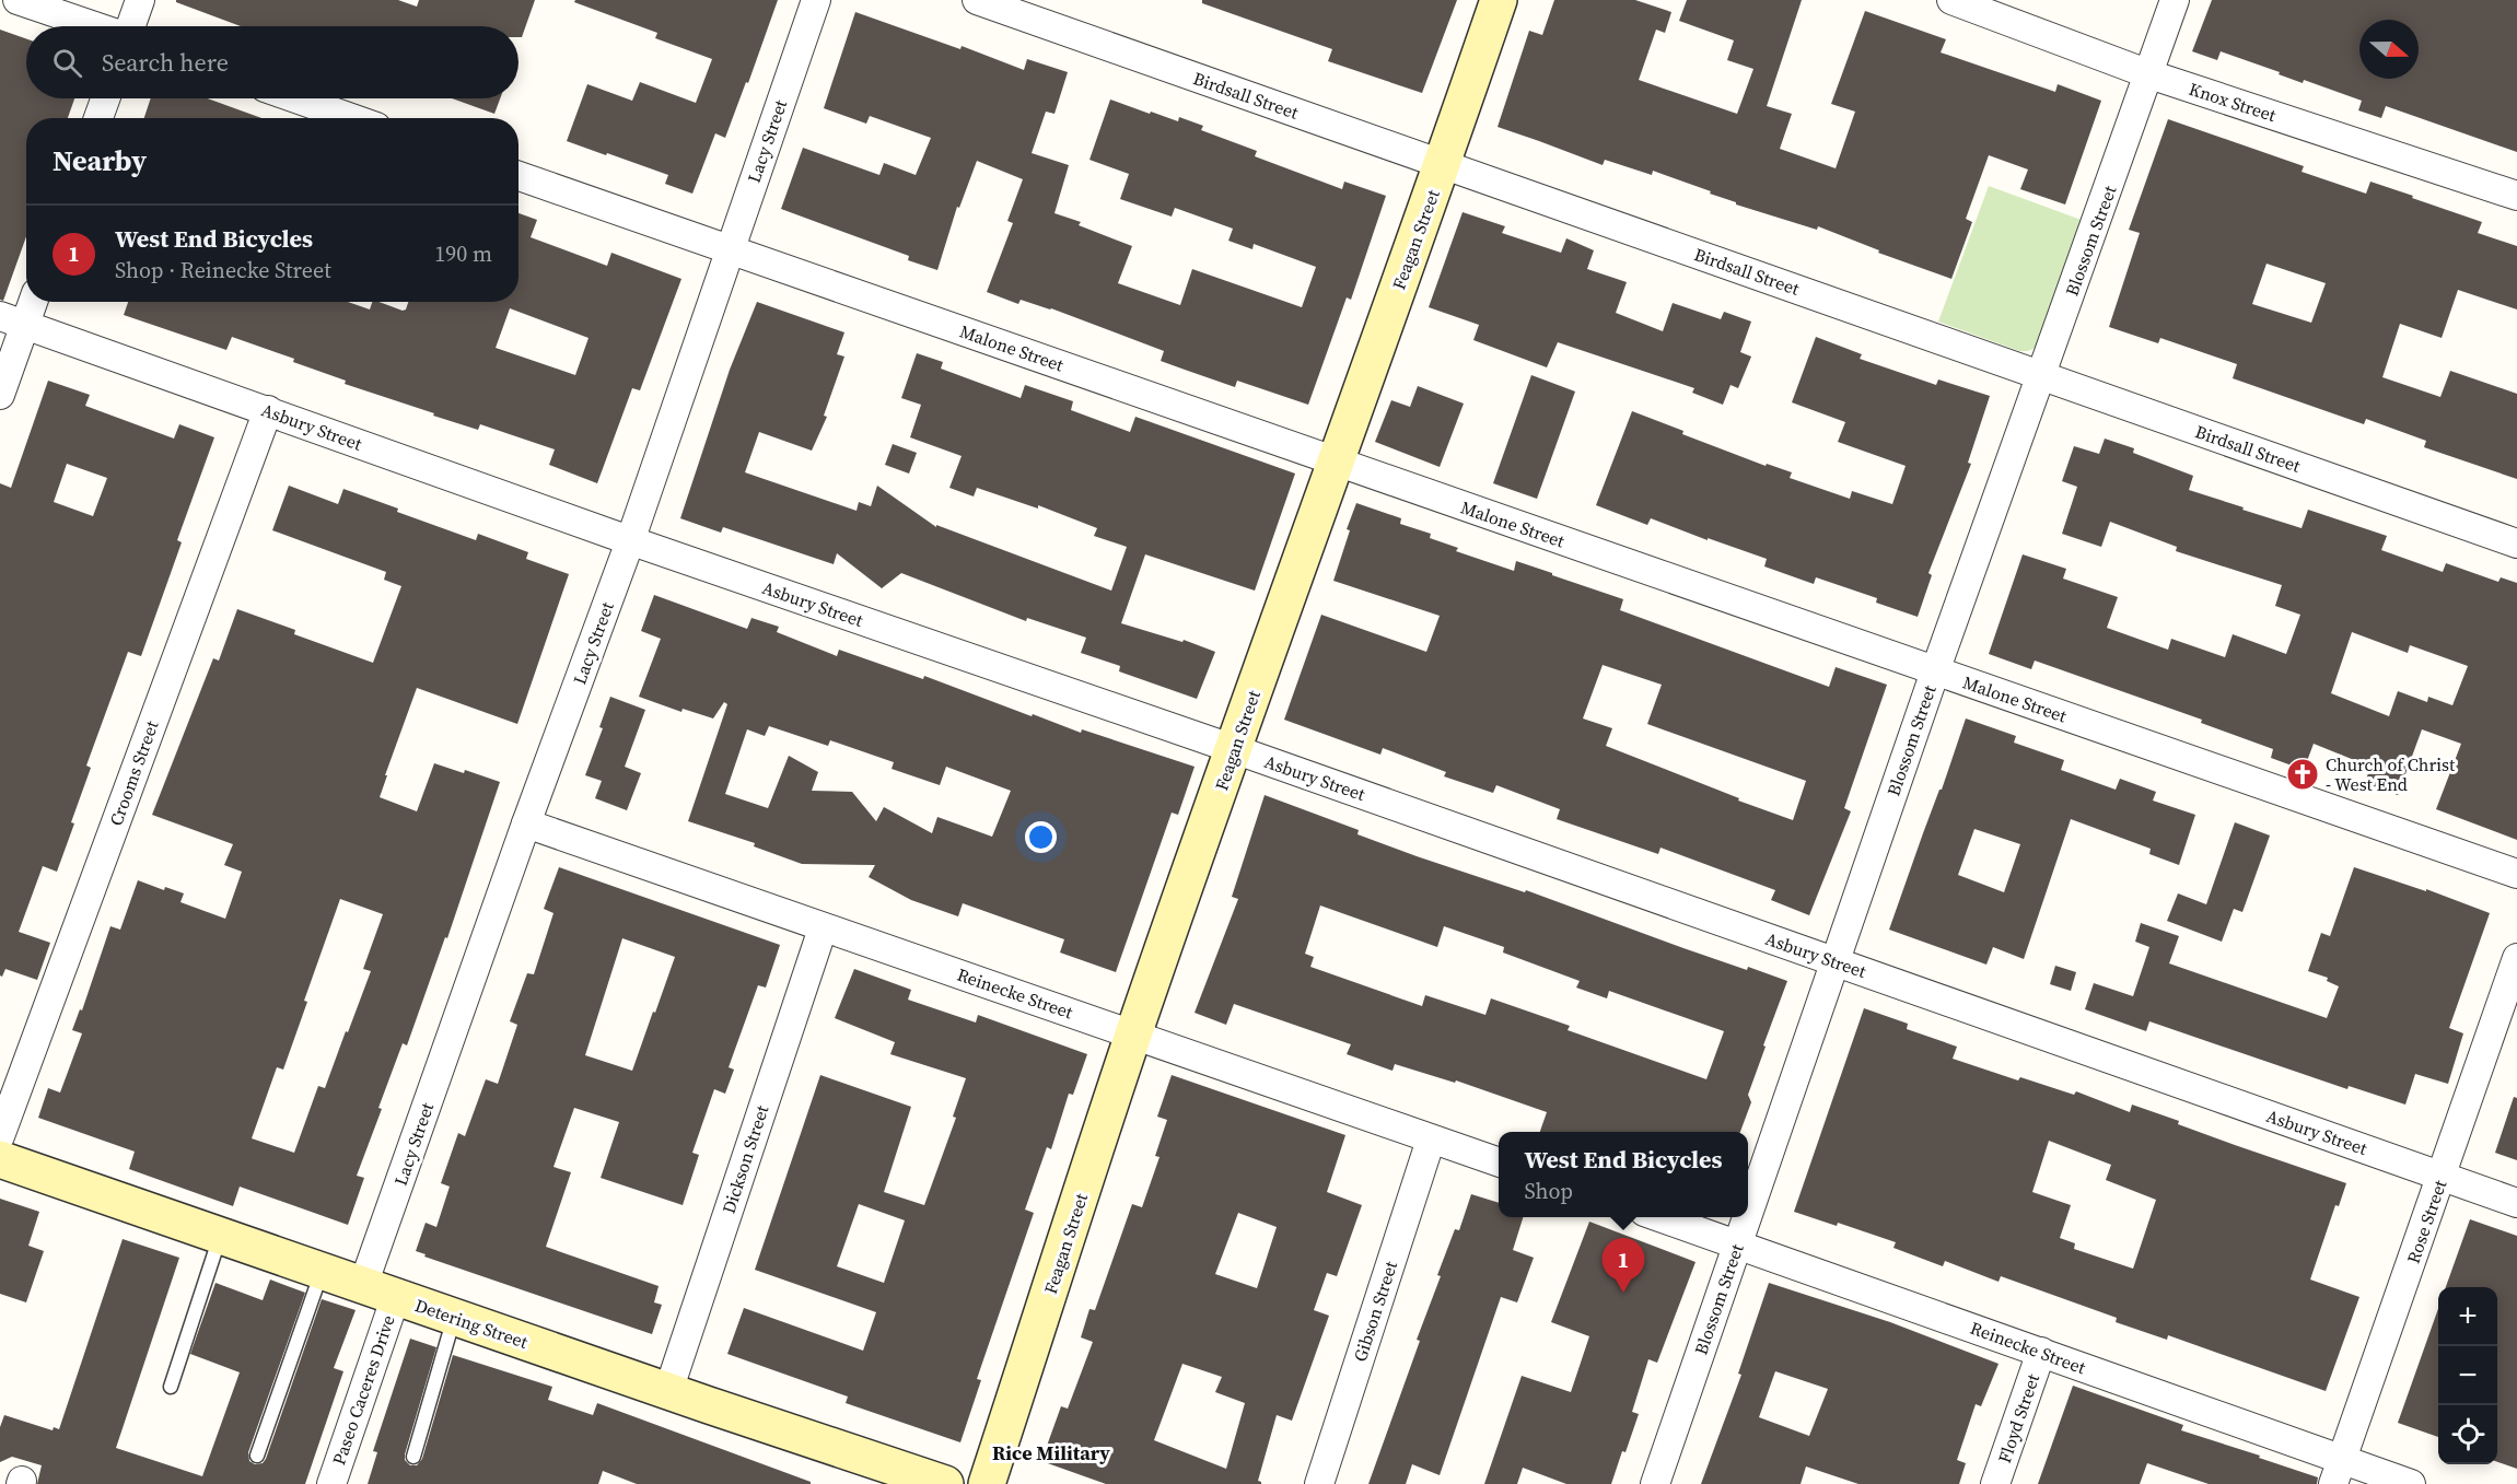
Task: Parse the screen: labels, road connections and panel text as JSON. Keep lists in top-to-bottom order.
{
  "streets": {
    "street": [
      "Birdsall Street",
      "Knox Street",
      "Lacy Street",
      "Feagan Street",
      "Blossom Street",
      "Malone Street",
      "Asbury Street",
      "Crooms Street",
      "Reinecke Street",
      "Dickson Street",
      "Rose Street",
      "Gibson Street",
      "Detering Street",
      "Paseo Caceres Drive",
      "Floyd Street"
    ]
  },
  "crossings": [
    ["Birdsall Street", "Feagan Street"],
    ["Birdsall Street", "Blossom Street"],
    ["Knox Street", "Blossom Street"],
    ["Lacy Street", "Malone Street"],
    ["Lacy Street", "Asbury Street"],
    ["Lacy Street", "Reinecke Street"],
    ["Lacy Street", "Detering Street"],
    ["Lacy Street", "Paseo Caceres Drive"],
    ["Feagan Street", "Malone Street"],
    ["Feagan Street", "Asbury Street"],
    ["Feagan Street", "Reinecke Street"],
    ["Blossom Street", "Malone Street"],
    ["Blossom Street", "Asbury Street"],
    ["Blossom Street", "Reinecke Street"],
    ["Asbury Street", "Crooms Street"],
    ["Asbury Street", "Rose Street"],
    ["Reinecke Street", "Dickson Street"],
    ["Reinecke Street", "Rose Street"],
    ["Reinecke Street", "Gibson Street"],
    ["Reinecke Street", "Floyd Street"],
    ["Dickson Street", "Detering Street"],
    ["Detering Street", "Paseo Caceres Drive"]
  ],
  "districts": ["Rice Military"],
  "places": {
    "church": ["Church of Christ - West End"]
  },
  "north": "right",
  "page": {
    "search": "Search here",
    "heading": "Nearby",
    "list": [
      {
        "mark": "1",
        "name": "West End Bicycles",
        "note": "Shop · Reinecke Street",
        "value": "190 m"
      }
    ],
    "popup": ["West End Bicycles", "Shop"],
    "pins": "1",
    "map_buttons": ["+", "−"]
  }
}
